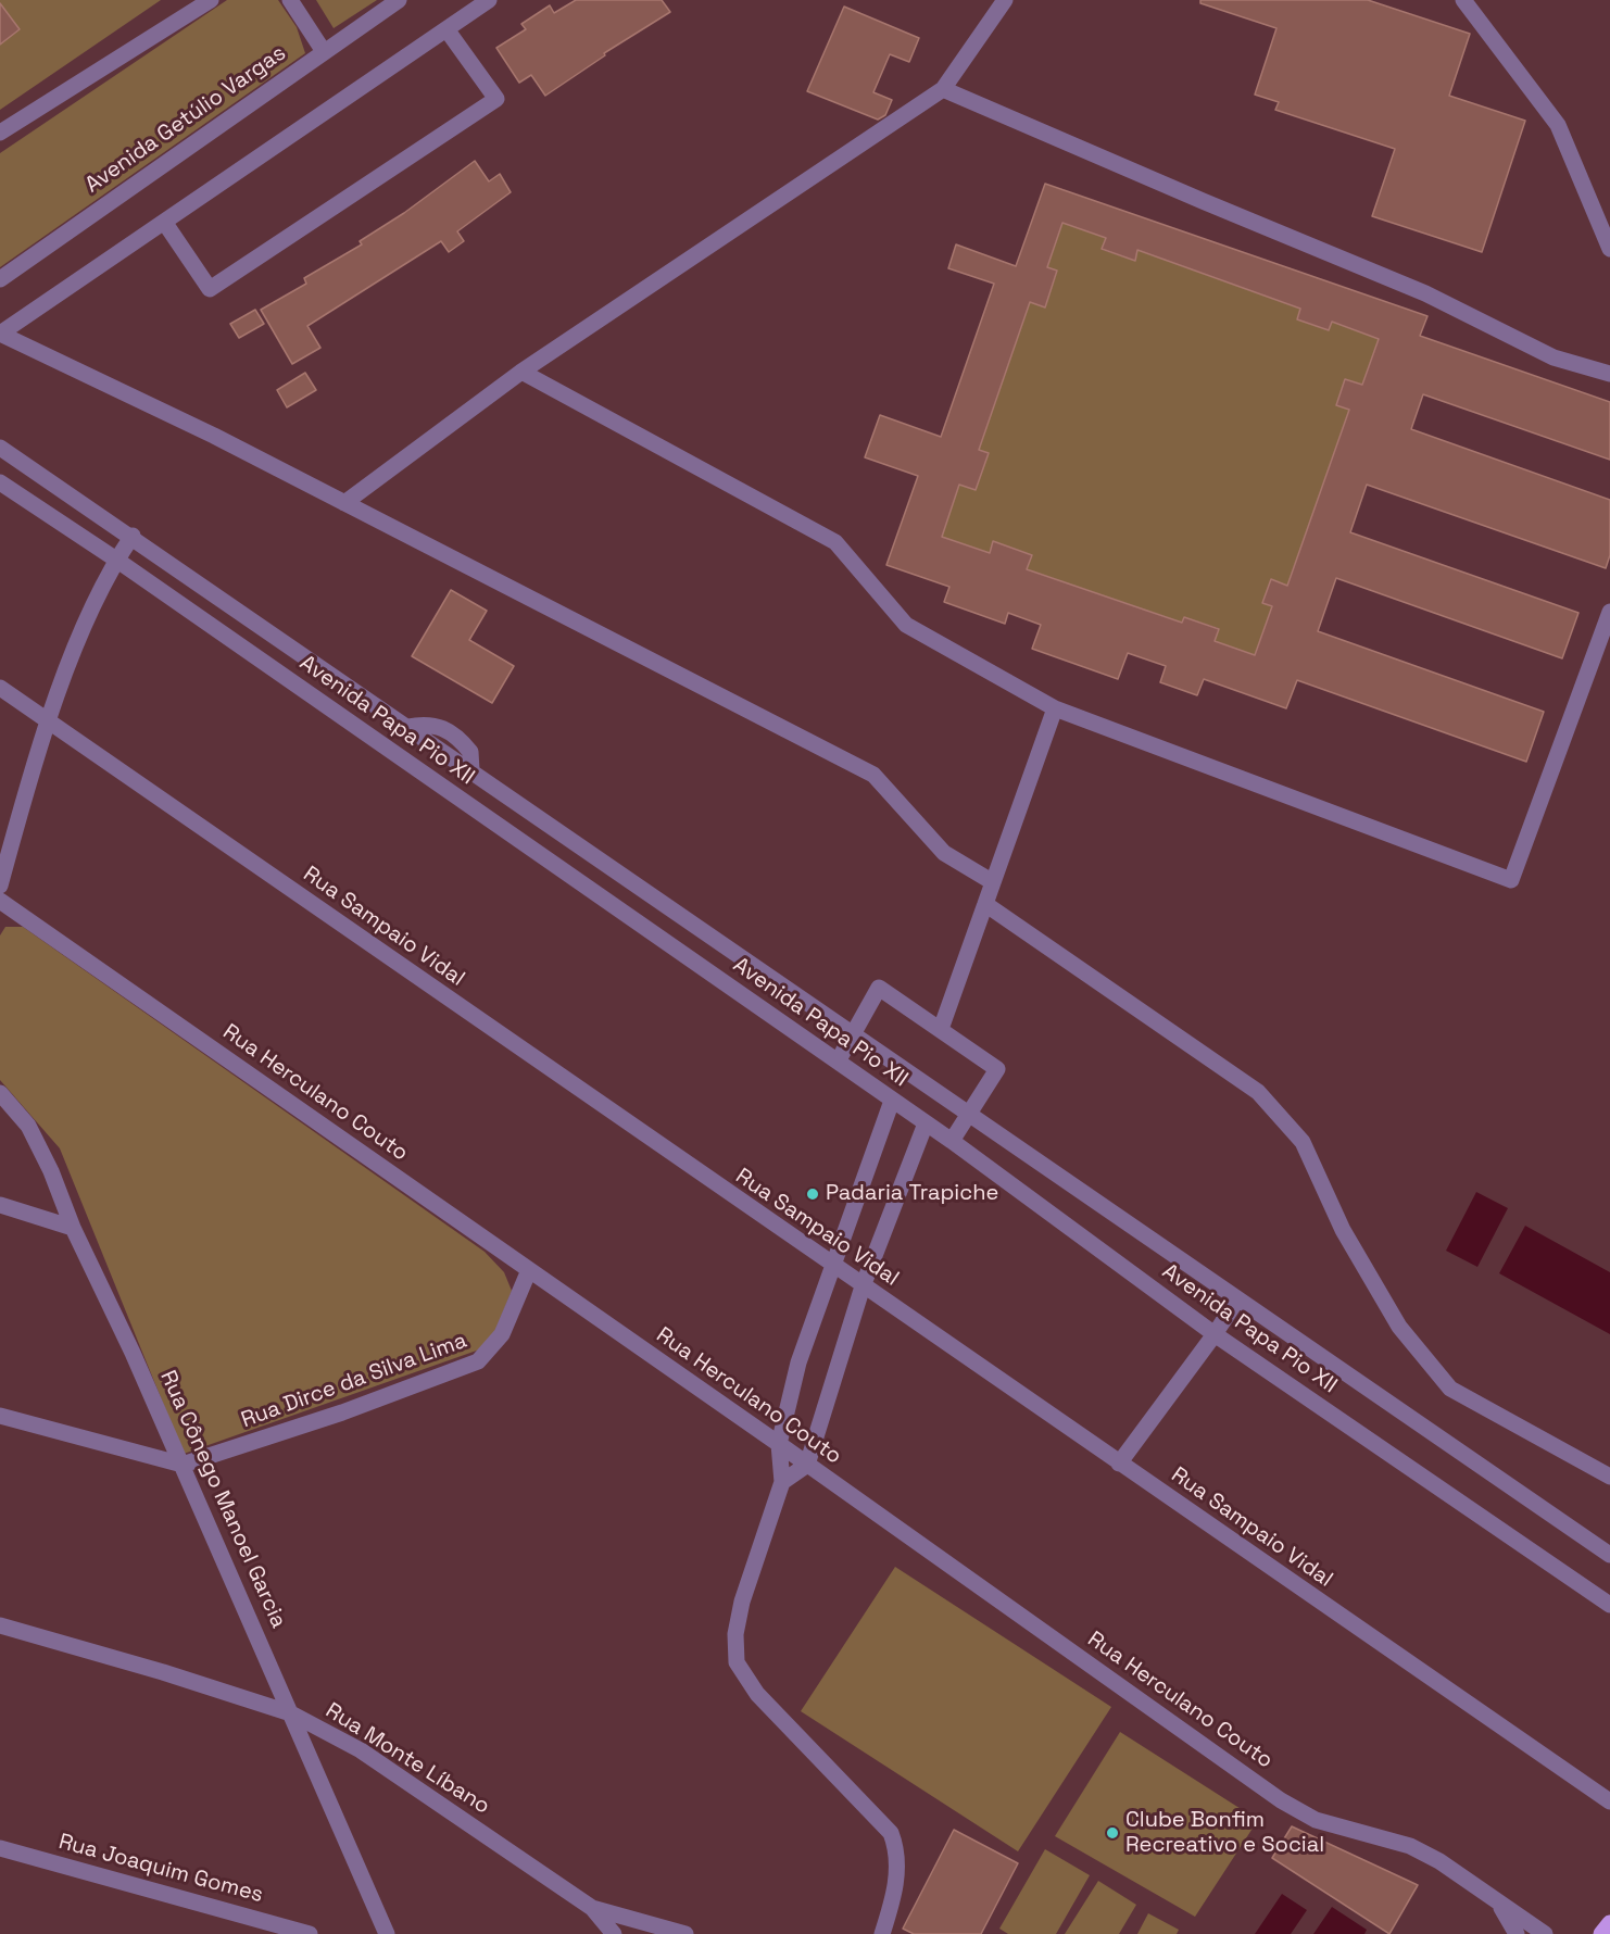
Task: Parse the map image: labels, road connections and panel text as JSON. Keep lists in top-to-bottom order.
{
  "streets": {
    "street": [
      "Avenida Getúlio Vargas",
      "Avenida Papa Pio XII",
      "Rua Sampaio Vidal",
      "Rua Herculano Couto",
      "Rua Dirce da Silva Lima",
      "Rua Cônego Manoel Garcia",
      "Rua Monte Líbano",
      "Rua Joaquim Gomes"
    ]
  },
  "crossings": [
    ["Rua Herculano Couto", "Rua Dirce da Silva Lima"],
    ["Rua Dirce da Silva Lima", "Rua Cônego Manoel Garcia"],
    ["Rua Cônego Manoel Garcia", "Rua Monte Líbano"]
  ],
  "places": ["Padaria Trapiche", "Clube Bonfim Recreativo e Social"]
}
